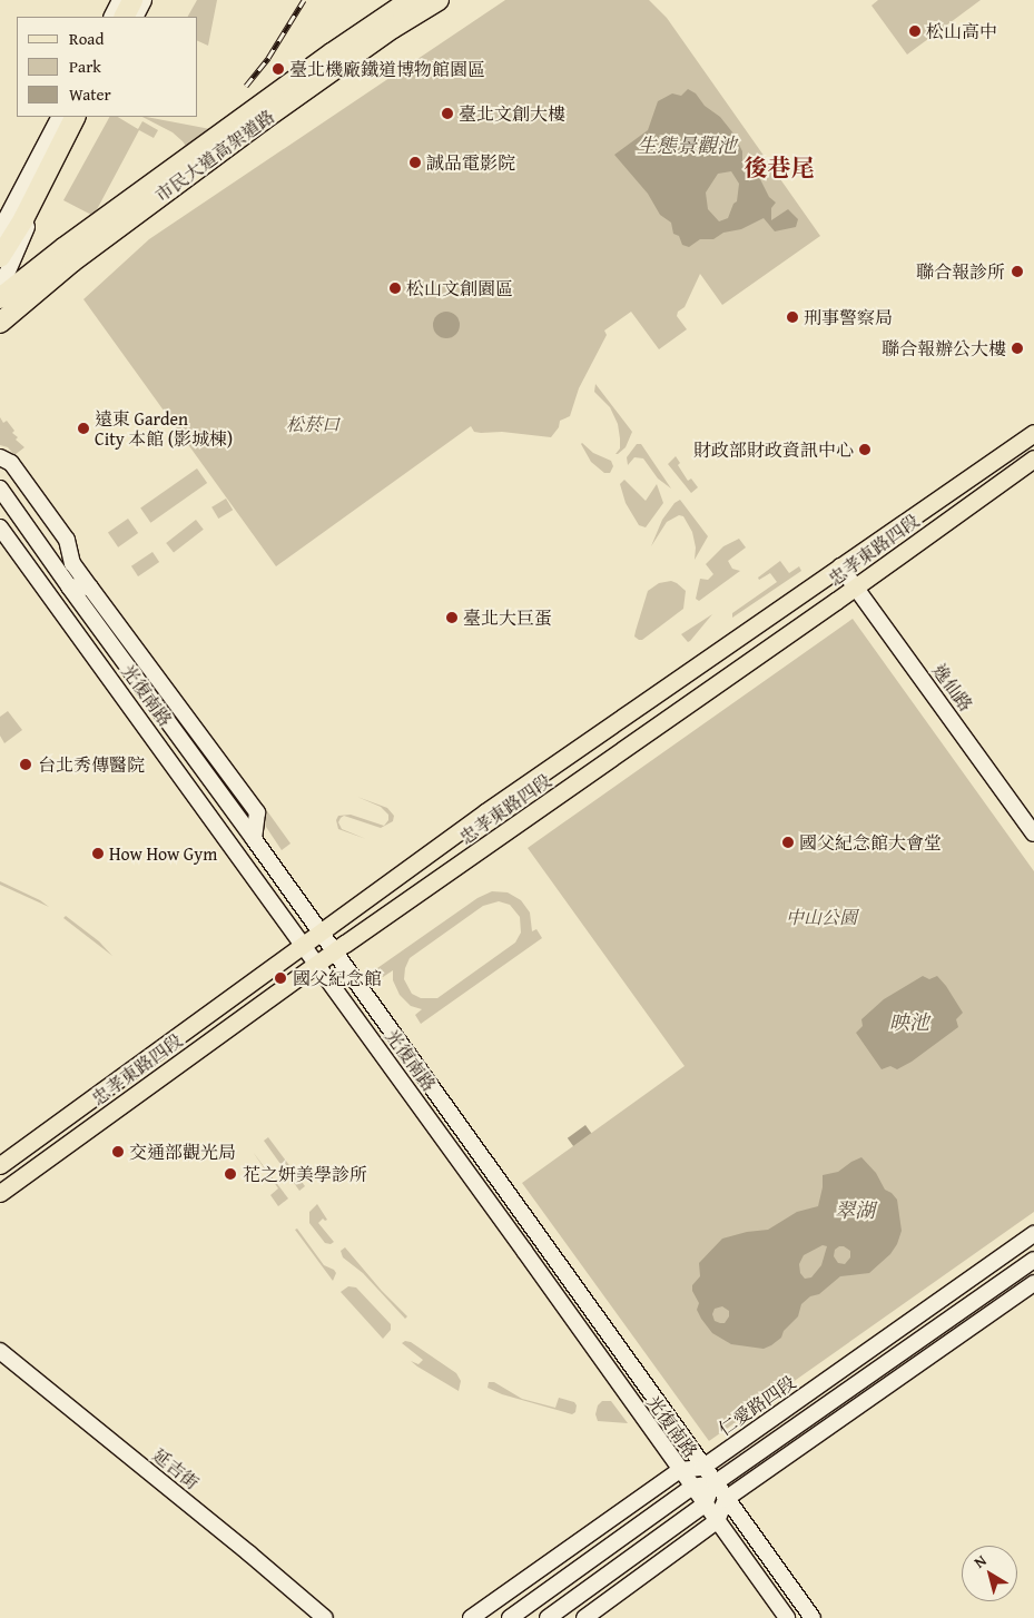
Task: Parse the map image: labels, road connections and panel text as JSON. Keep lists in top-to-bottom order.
{
  "streets": {
    "highway": ["市民大道高架道路"],
    "main road": [
      "忠孝東路四段",
      "逸仙路",
      "光復南路",
      "仁愛路四段",
      "延吉街"
    ]
  },
  "crossings": [
    ["忠孝東路四段", "逸仙路"],
    ["忠孝東路四段", "光復南路"],
    ["光復南路", "仁愛路四段"]
  ],
  "districts": ["後巷尾"],
  "water": ["生態景觀池", "映池", "翠湖"],
  "parks": ["松菸口", "中山公園"],
  "places": [
    "松山高中",
    "臺北機廠鐵道博物館園區",
    "臺北文創大樓",
    "誠品電影院",
    "聯合報診所",
    "松山文創園區",
    "刑事警察局",
    "聯合報辦公大樓",
    "遠東 Garden City 本館 (影城棟)",
    "財政部財政資訊中心",
    "臺北大巨蛋",
    "台北秀傳醫院",
    "國父紀念館大會堂",
    "How How Gym",
    "國父紀念館",
    "交通部觀光局",
    "花之妍美學診所"
  ],
  "legend": ["Road", "Park", "Water"],
  "north": "top left"
}
